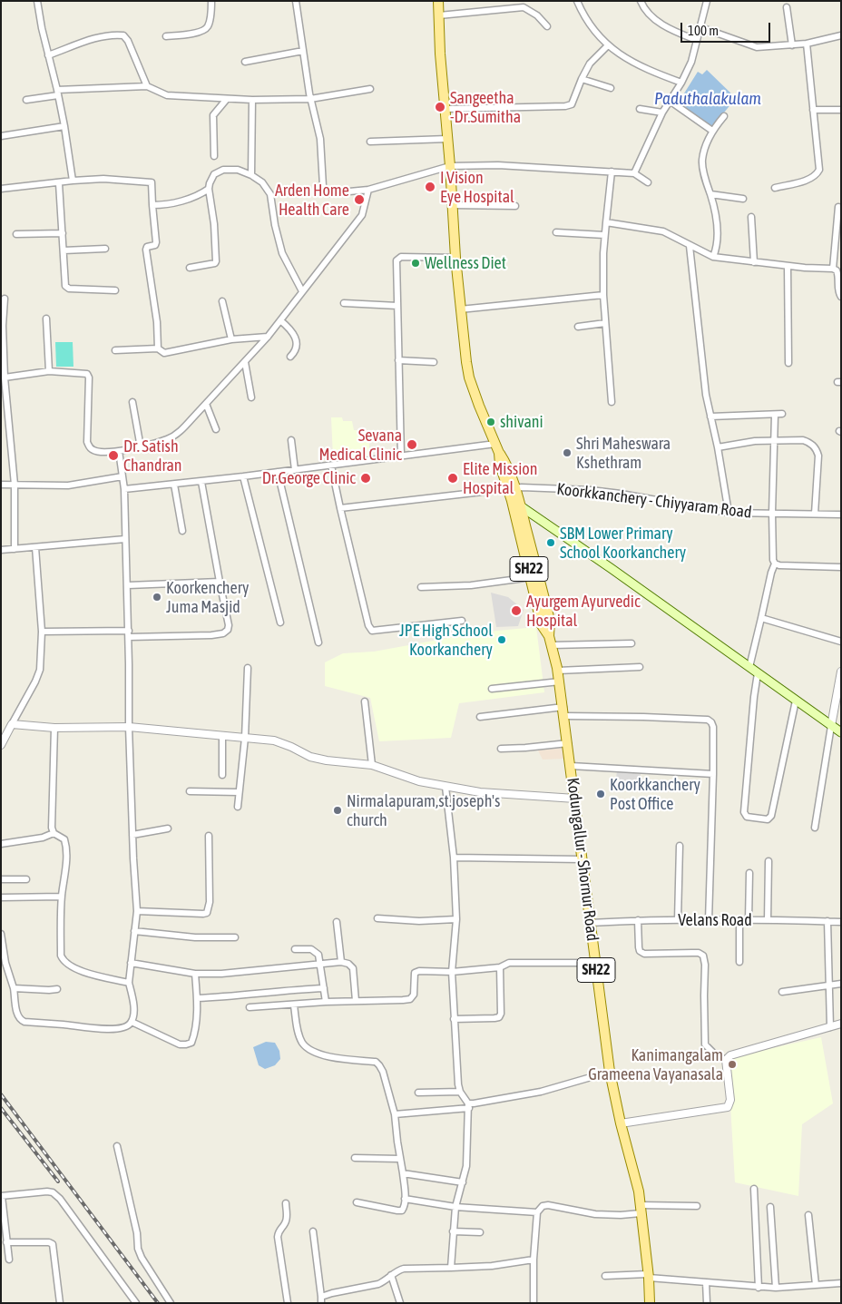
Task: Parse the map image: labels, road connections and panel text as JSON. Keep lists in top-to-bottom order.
{
  "streets": {
    "main road": ["SH22", "Kodungallur - Shornur Road"],
    "street": ["Koorkkanchery - Chiyyaram Road", "Velans Road"]
  },
  "crossings": [
    ["Koorkkanchery - Chiyyaram Road", "Kodungallur - Shornur Road"],
    ["Kodungallur - Shornur Road", "Velans Road"]
  ],
  "water": ["Paduthalakulam"],
  "places": [
    "Sangeetha -Dr.Sumitha",
    "I Vision Eye Hospital",
    "Arden Home Health Care",
    "Wellness Diet",
    "shivani",
    "Sevana Medical Clinic",
    "Shri Maheswara Kshethram",
    "Dr. Satish Chandran",
    "Dr.George Clinic",
    "Elite Mission Hospital",
    "SBM Lower Primary School Koorkanchery",
    "Koorkenchery Juma Masjid",
    "Ayurgem Ayurvedic Hospital",
    "JPE High School Koorkanchery",
    "Koorkkanchery Post Office",
    "Nirmalapuram,st.joseph's church",
    "Kanimangalam Grameena Vayanasala"
  ],
  "scale_bar": "100 m"
}
